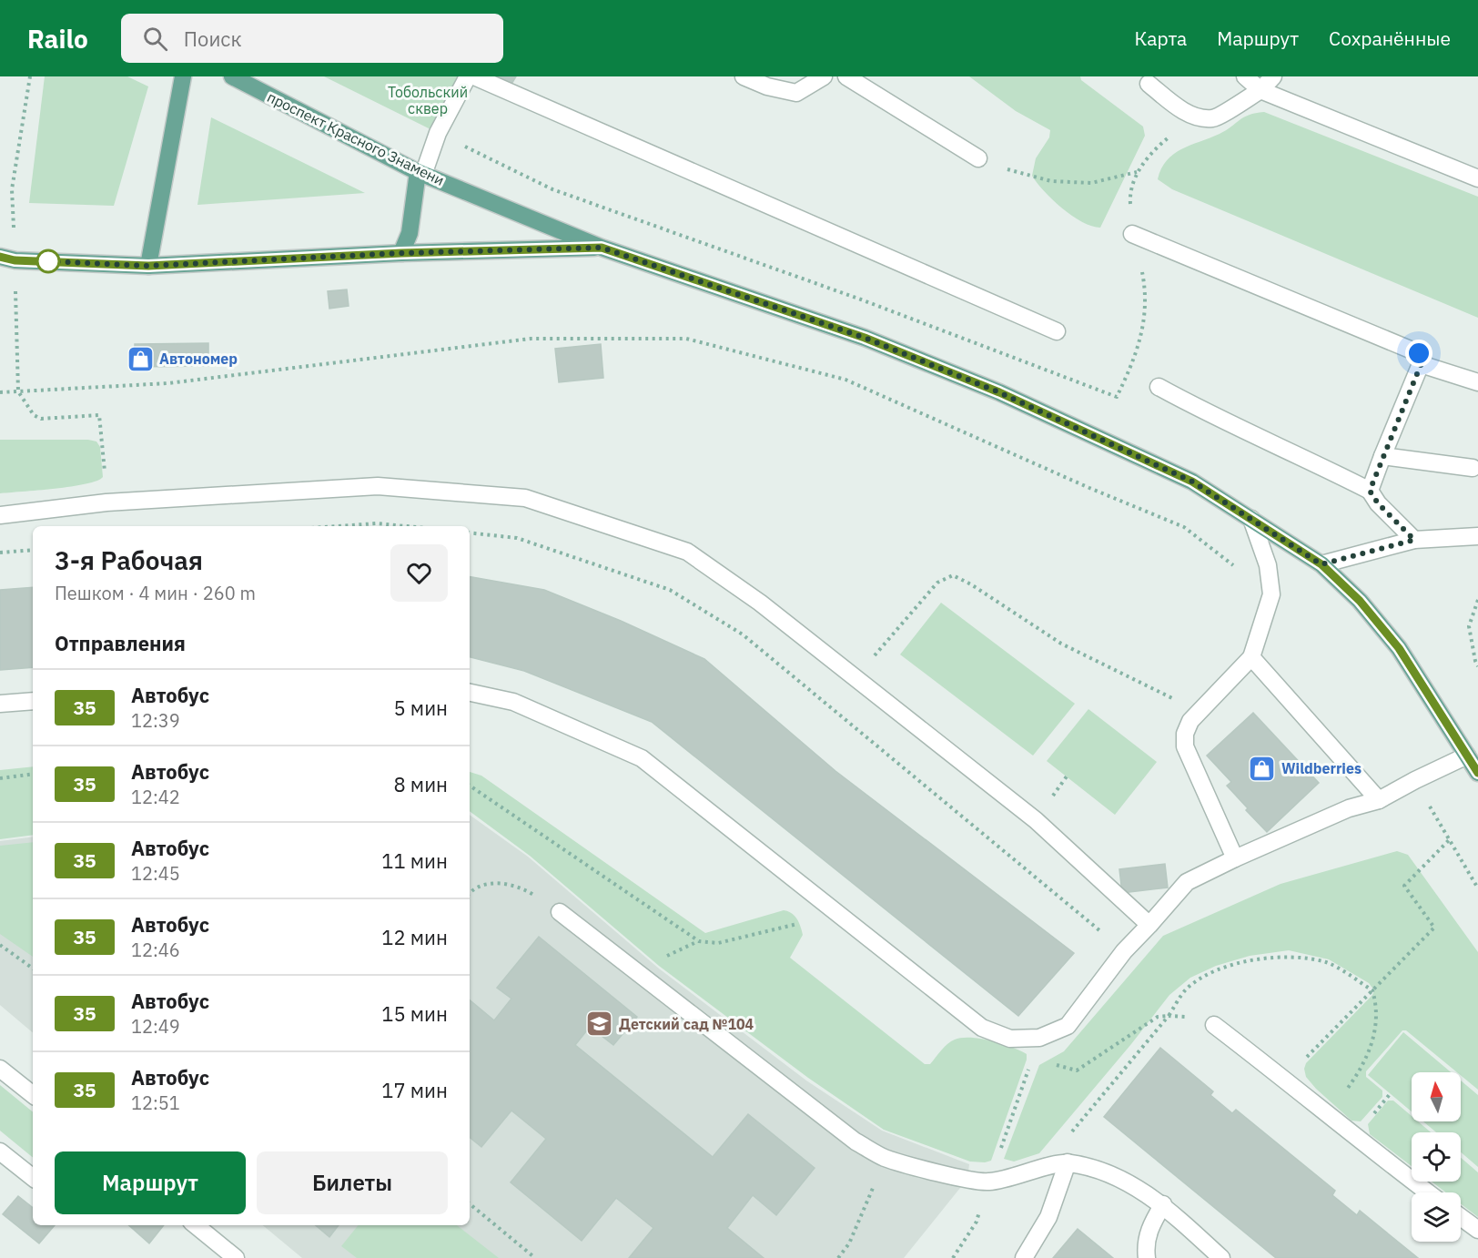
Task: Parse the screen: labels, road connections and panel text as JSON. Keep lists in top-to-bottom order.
{
  "streets": {
    "main road": ["проспект Красного Знамени"]
  },
  "parks": ["Тобольский сквер"],
  "places": {
    "shop": ["Автономер", "Wildberries"],
    "school or university": ["Детский сад №104"]
  },
  "lines": ["bus line 35"],
  "north": "top",
  "page": {
    "header": "Railo",
    "search": "Поиск",
    "nav": ["Карта", "Маршрут", "Сохранённые"],
    "heading": [
      ["3-я Рабочая", "Пешком · 4 мин · 260 m"],
      "Отправления"
    ],
    "list": [
      {
        "mark": "35",
        "name": "Автобус",
        "note": "12:39",
        "value": "5 мин"
      },
      {
        "mark": "35",
        "name": "Автобус",
        "note": "12:42",
        "value": "8 мин"
      },
      {
        "mark": "35",
        "name": "Автобус",
        "note": "12:45",
        "value": "11 мин"
      },
      {
        "mark": "35",
        "name": "Автобус",
        "note": "12:46",
        "value": "12 мин"
      },
      {
        "mark": "35",
        "name": "Автобус",
        "note": "12:49",
        "value": "15 мин"
      },
      {
        "mark": "35",
        "name": "Автобус",
        "note": "12:51",
        "value": "17 мин"
      }
    ],
    "buttons": ["Маршрут", "Билеты"]
  }
}
